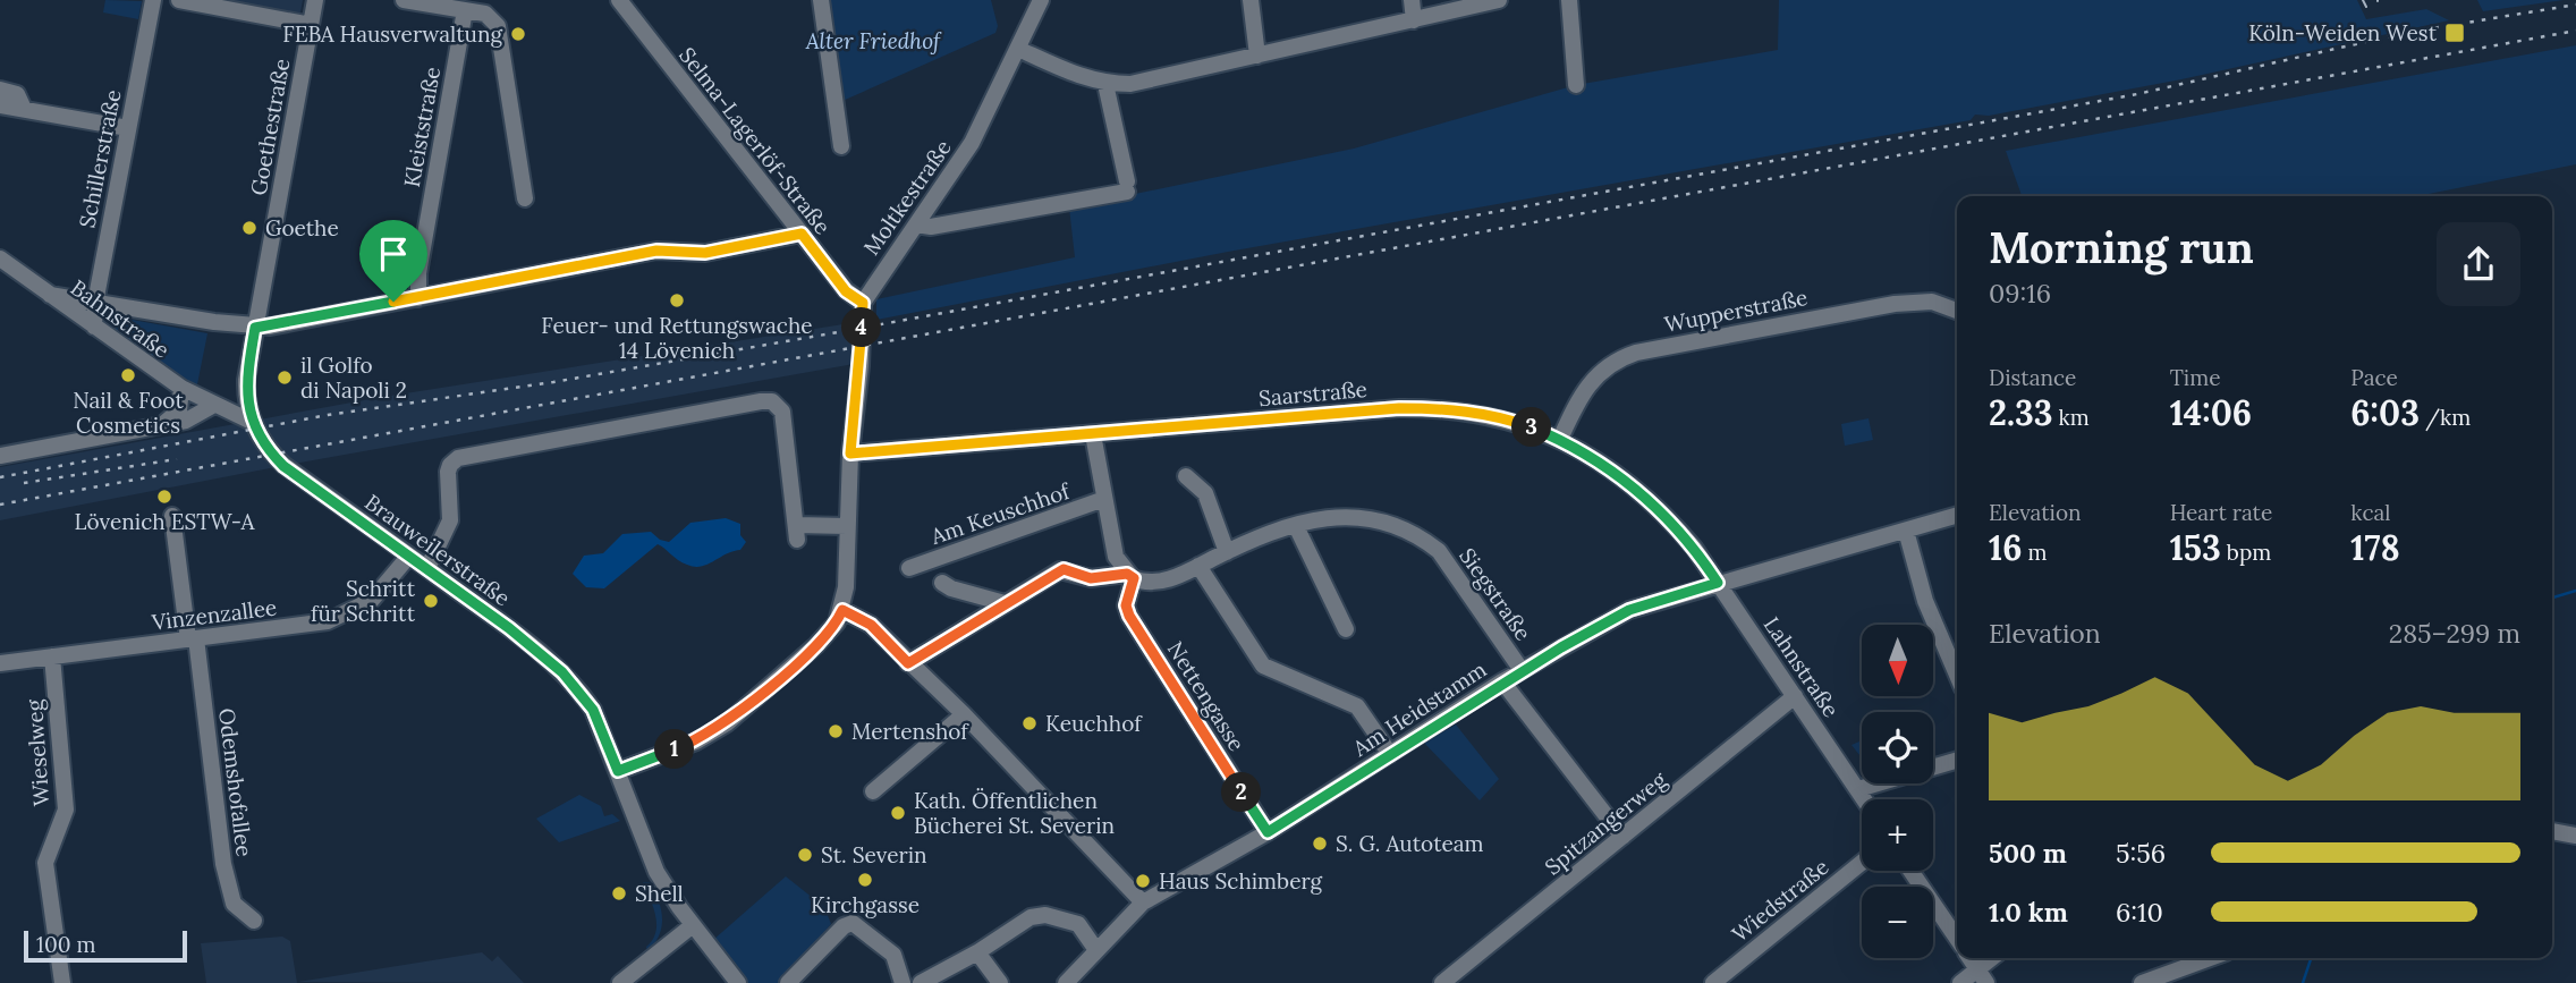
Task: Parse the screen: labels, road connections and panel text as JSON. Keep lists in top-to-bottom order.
{
  "streets": {
    "street": [
      "Goethestraße",
      "Kleiststraße",
      "Selma-Lagerlöf-Straße",
      "Schillerstraße",
      "Moltkestraße",
      "Wupperstraße",
      "Bahnstraße",
      "Saarstraße",
      "Am Keuschhof",
      "Brauweilerstraße",
      "Siegstraße",
      "Vinzenzallee",
      "Lahnstraße",
      "Nettengasse",
      "Am Heidstamm",
      "Wieselweg",
      "Odemshofallee",
      "Spitzangerweg",
      "Wiedstraße"
    ]
  },
  "crossings": [
    ["Goethestraße", "Bahnstraße"],
    ["Goethestraße", "Brauweilerstraße"],
    ["Selma-Lagerlöf-Straße", "Moltkestraße"],
    ["Schillerstraße", "Bahnstraße"],
    ["Moltkestraße", "Saarstraße"],
    ["Wupperstraße", "Saarstraße"],
    ["Saarstraße", "Lahnstraße"],
    ["Saarstraße", "Am Heidstamm"],
    ["Brauweilerstraße", "Vinzenzallee"],
    ["Siegstraße", "Nettengasse"],
    ["Siegstraße", "Am Heidstamm"],
    ["Vinzenzallee", "Wieselweg"],
    ["Vinzenzallee", "Odemshofallee"],
    ["Lahnstraße", "Am Heidstamm"],
    ["Lahnstraße", "Spitzangerweg"],
    ["Nettengasse", "Am Heidstamm"]
  ],
  "parks": ["Alter Friedhof"],
  "places": {
    "transit": ["Köln-Weiden West"],
    "other": [
      "FEBA Hausverwaltung",
      "Goethe",
      "Feuer- und Rettungswache 14 Lövenich",
      "Nail & Foot Cosmetics",
      "il Golfo di Napoli 2",
      "Lövenich ESTW-A",
      "Schritt für Schritt",
      "Keuchhof",
      "Mertenshof",
      "Kath. Öffentlichen Bücherei St. Severin",
      "S. G. Autoteam",
      "St. Severin",
      "Kirchgasse",
      "Haus Schimberg",
      "Shell"
    ]
  },
  "scale_bar": "100 m",
  "north": "bottom",
  "page": {
    "heading": ["Morning run", "09:16"],
    "pins": [
      "4",
      "3",
      "1",
      "2"
    ],
    "stats": [
      ["Distance", "2.33 km"],
      ["Time", "14:06"],
      ["Pace", "6:03 /km"],
      ["Elevation", "16 m"],
      ["Heart rate", "153 bpm"],
      ["kcal", "178"]
    ],
    "chart": ["Elevation", "285–299 m"],
    "map_buttons": ["+", "−"],
    "list": [
      {
        "name": "500 m",
        "note": "5:56"
      },
      {
        "name": "1.0 km",
        "note": "6:10"
      }
    ],
    "scale": "100 m"
  }
}
